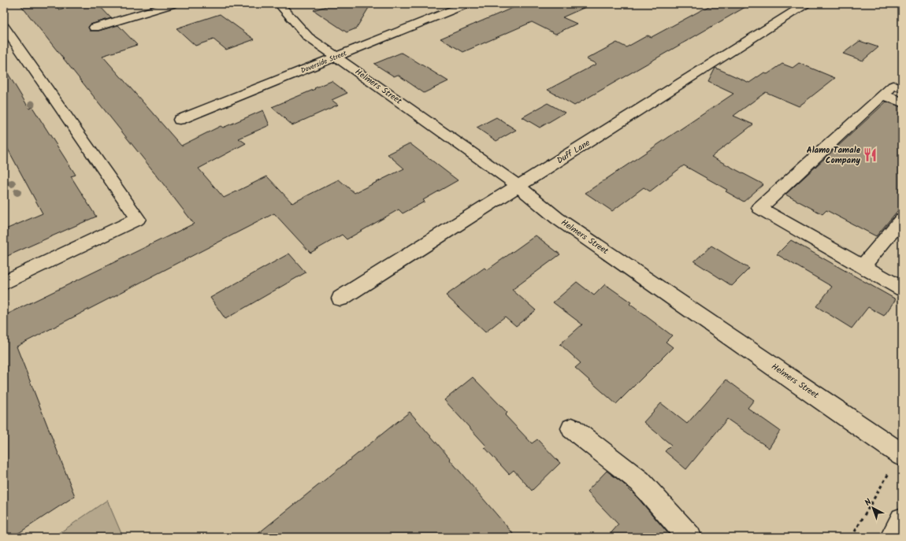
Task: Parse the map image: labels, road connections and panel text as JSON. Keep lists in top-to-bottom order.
{
  "streets": {
    "street": ["Doverside Street", "Helmers Street", "Duff Lane"]
  },
  "crossings": [
    ["Doverside Street", "Helmers Street"],
    ["Helmers Street", "Duff Lane"]
  ],
  "places": {
    "restaurant": ["Alamo Tamale Company"]
  },
  "north": "top left"
}
